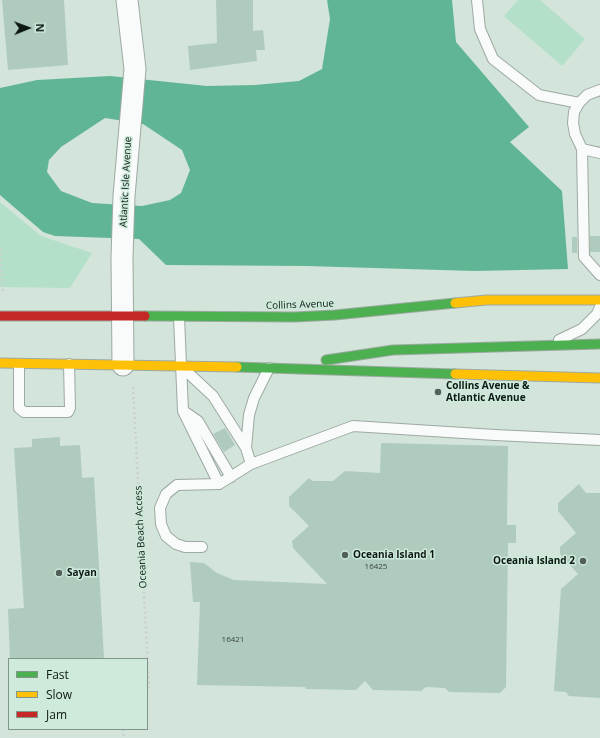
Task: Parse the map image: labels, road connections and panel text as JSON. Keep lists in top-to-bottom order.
{
  "streets": {
    "main road": ["Collins Avenue"],
    "street": ["Atlantic Isle Avenue"],
    "path": ["Oceania Beach Access"]
  },
  "crossings": [
    ["Atlantic Isle Avenue", "Collins Avenue"]
  ],
  "places": [
    "Collins Avenue & Atlantic Avenue",
    "Oceania Island 1",
    "Oceania Island 2",
    "Sayan"
  ],
  "house_numbers": ["16425", "16421"],
  "legend": ["Fast", "Slow", "Jam"],
  "north": "right"
}
